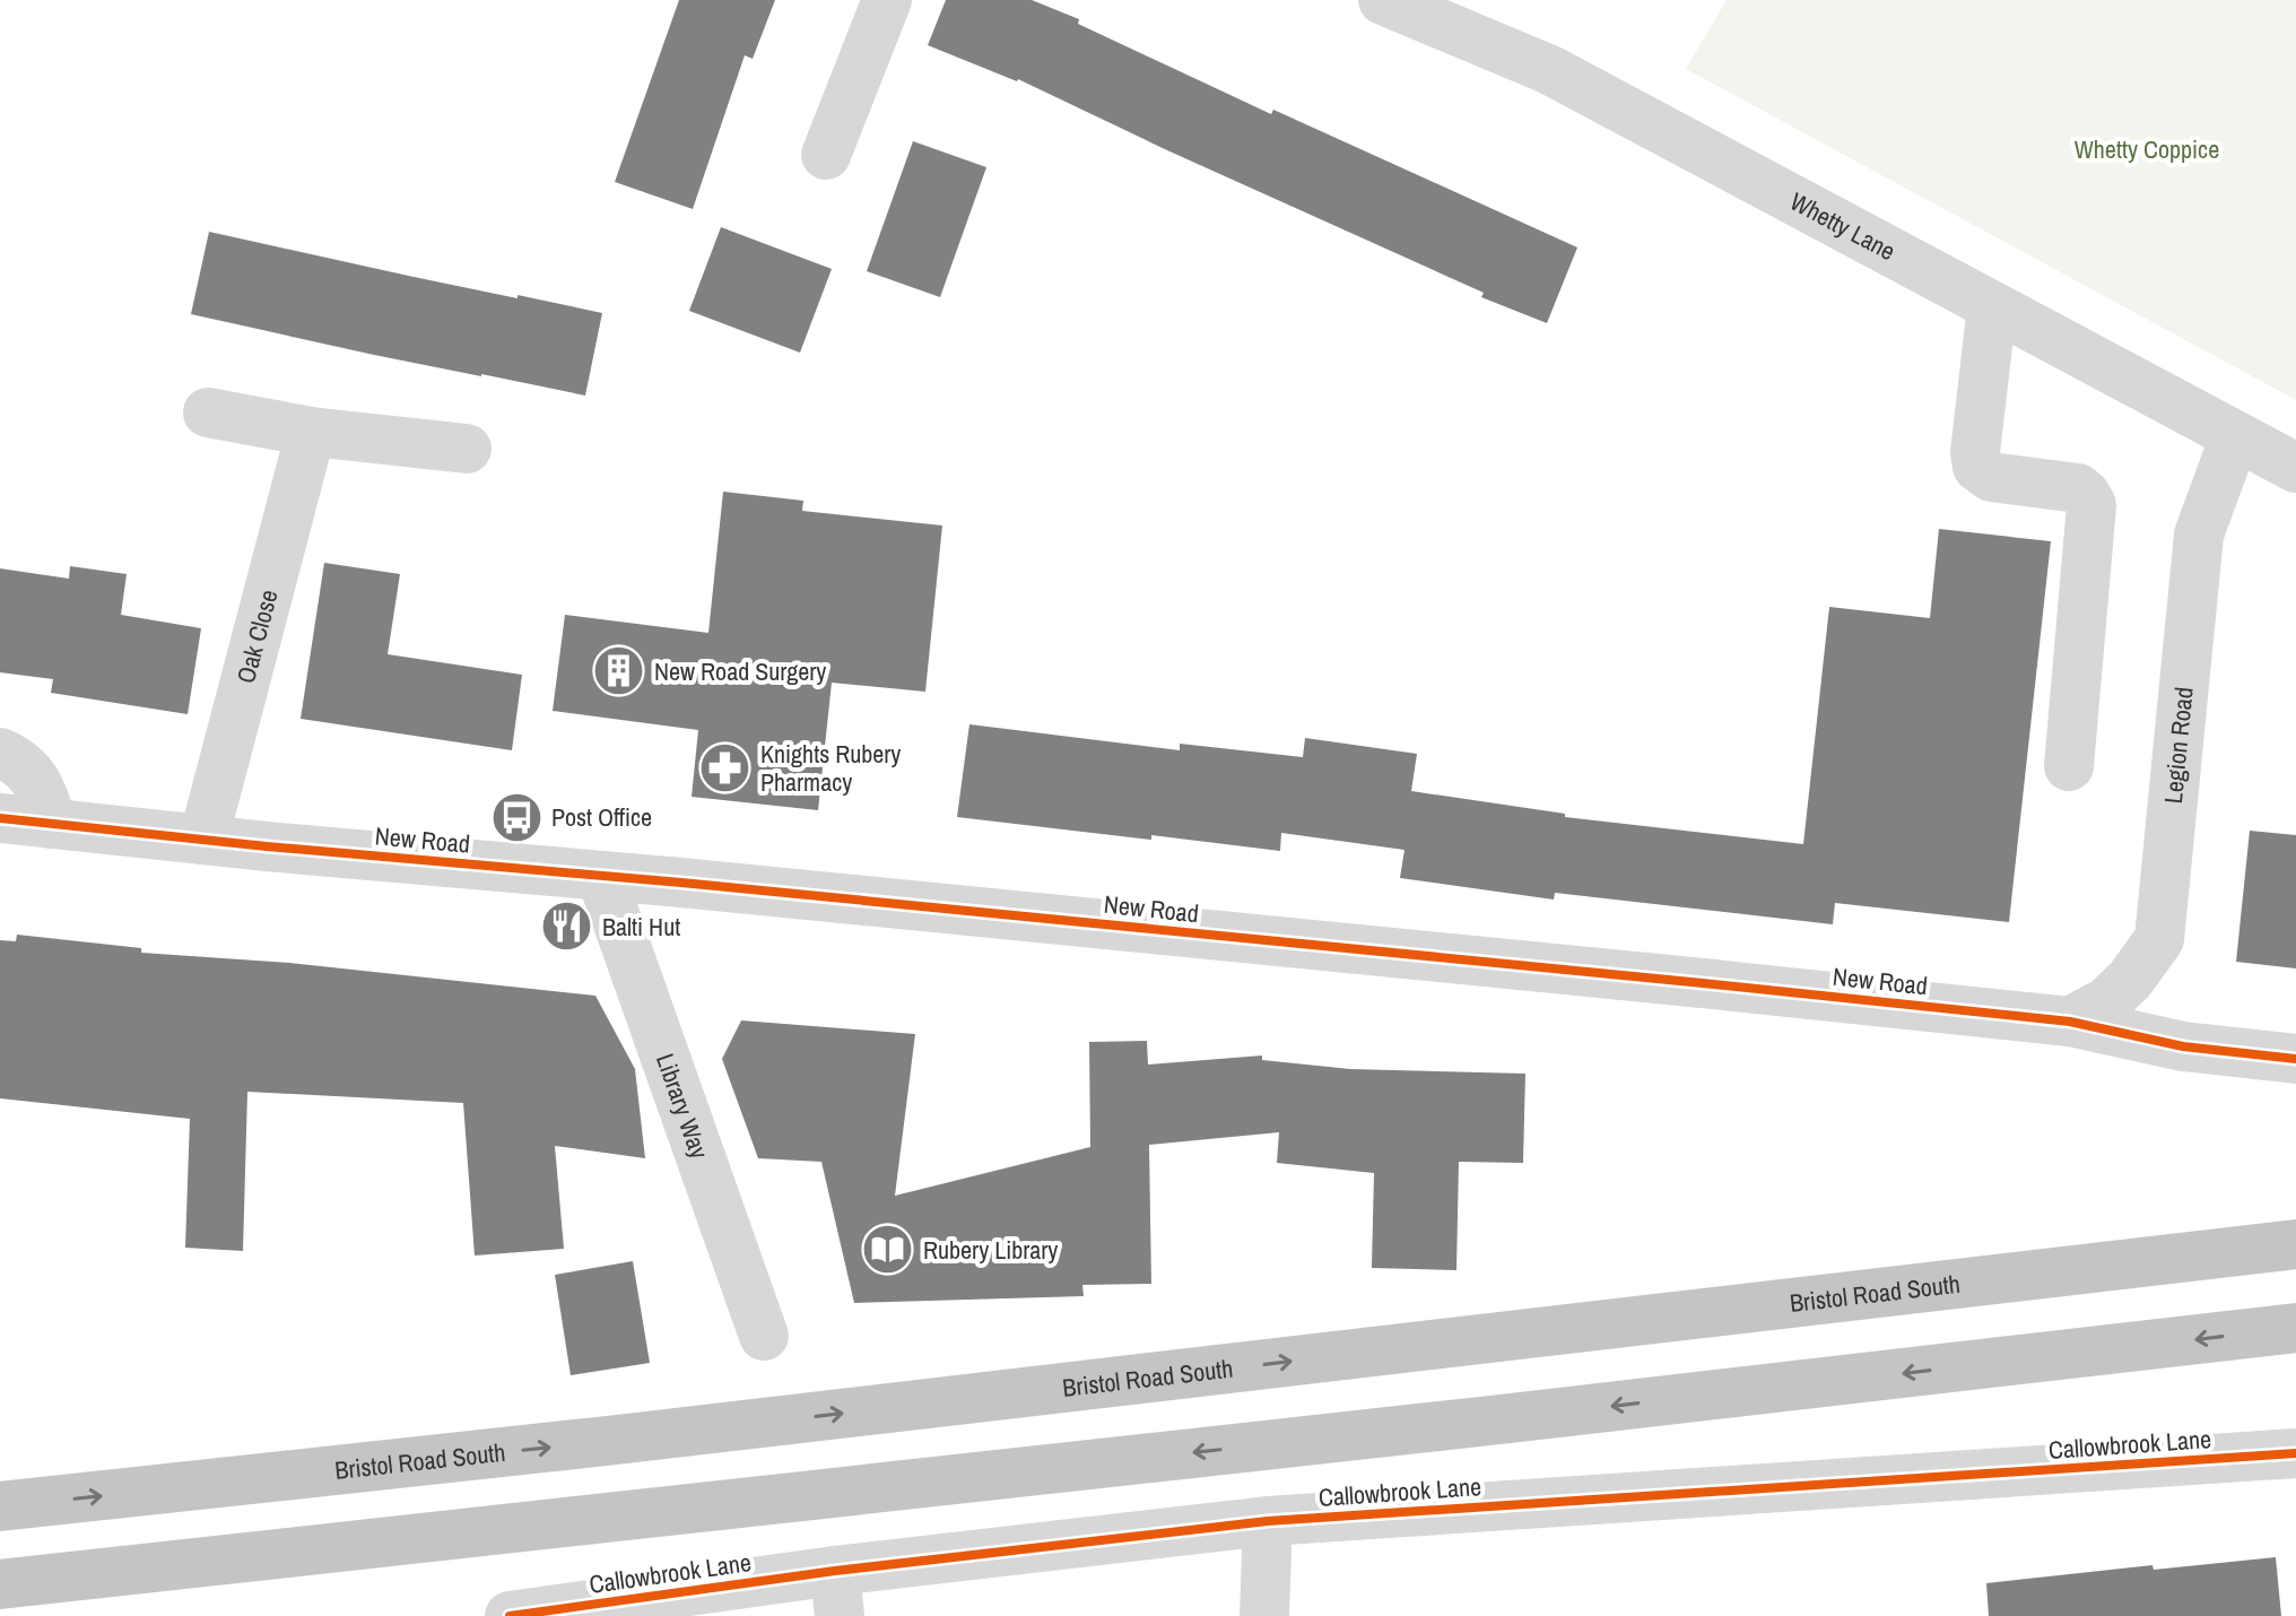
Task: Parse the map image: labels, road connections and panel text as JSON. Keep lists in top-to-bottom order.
{
  "streets": {
    "highway": ["Bristol Road South"],
    "street": [
      "Whetty Lane",
      "Oak Close",
      "Legion Road",
      "New Road",
      "Library Way",
      "Callowbrook Lane"
    ]
  },
  "crossings": [
    ["Whetty Lane", "Legion Road"],
    ["Oak Close", "New Road"],
    ["Legion Road", "New Road"],
    ["New Road", "Library Way"]
  ],
  "parks": ["Whetty Coppice"],
  "places": {
    "building": ["New Road Surgery"],
    "pharmacy": ["Knights Rubery Pharmacy"],
    "bus stop": ["Post Office"],
    "restaurant": ["Balti Hut"],
    "library": ["Rubery Library"]
  }
}
